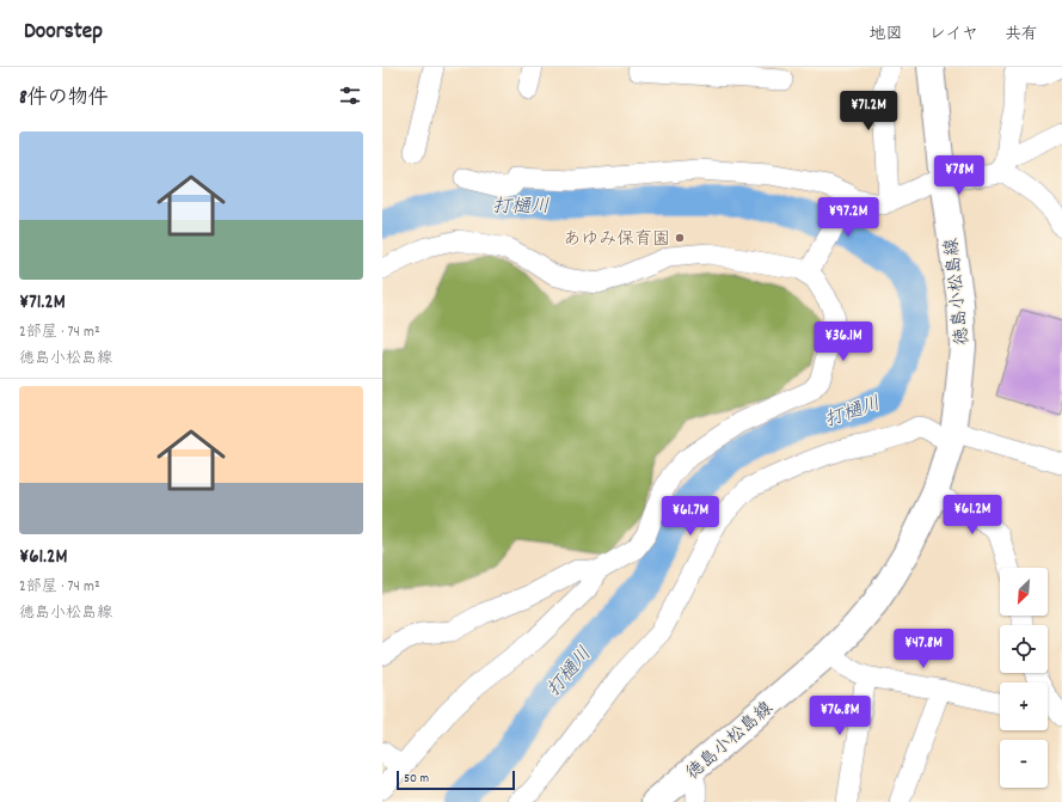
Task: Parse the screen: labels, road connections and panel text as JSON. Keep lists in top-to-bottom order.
{
  "streets": {
    "main road": ["徳島小松島線"]
  },
  "water": ["打樋川"],
  "places": ["あゆみ保育園"],
  "scale_bar": "50 m",
  "north": "bottom left",
  "page": {
    "header": "Doorstep",
    "nav": ["地図", "レイヤ", "共有"],
    "heading": "8件の物件",
    "price": [
      "¥71.2M",
      "¥78M",
      "¥97.2M",
      "¥36.1M",
      "¥61.2M",
      "¥61.7M",
      "¥47.8M",
      "¥76.8M"
    ],
    "list": [
      {
        "name": "¥71.2M",
        "note": "2部屋 · 74 m² · 徳島小松島線"
      },
      {
        "name": "¥61.2M",
        "note": "2部屋 · 74 m² · 徳島小松島線"
      }
    ],
    "map_buttons": ["+", "−"],
    "scale": "50 m"
  }
}
